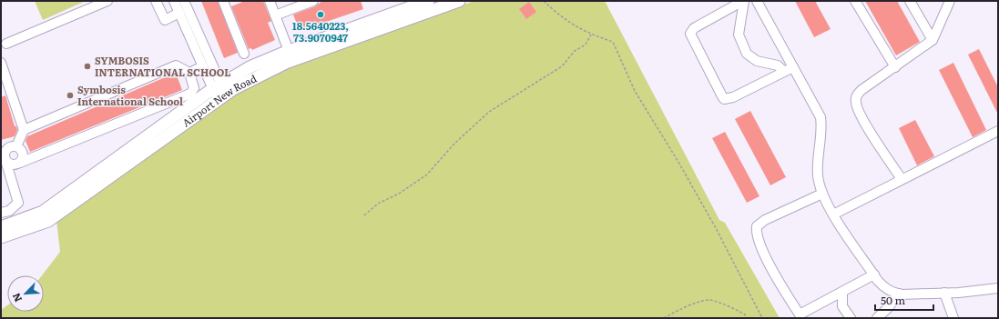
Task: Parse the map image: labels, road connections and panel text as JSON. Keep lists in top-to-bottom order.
{
  "streets": {
    "main road": ["Airport New Road"]
  },
  "places": ["18.5640223, 73.9070947", "SYMBOSIS INTERNATIONAL SCHOOL", "Symbosis International School"],
  "scale_bar": "50 m",
  "north": "bottom left"
}
